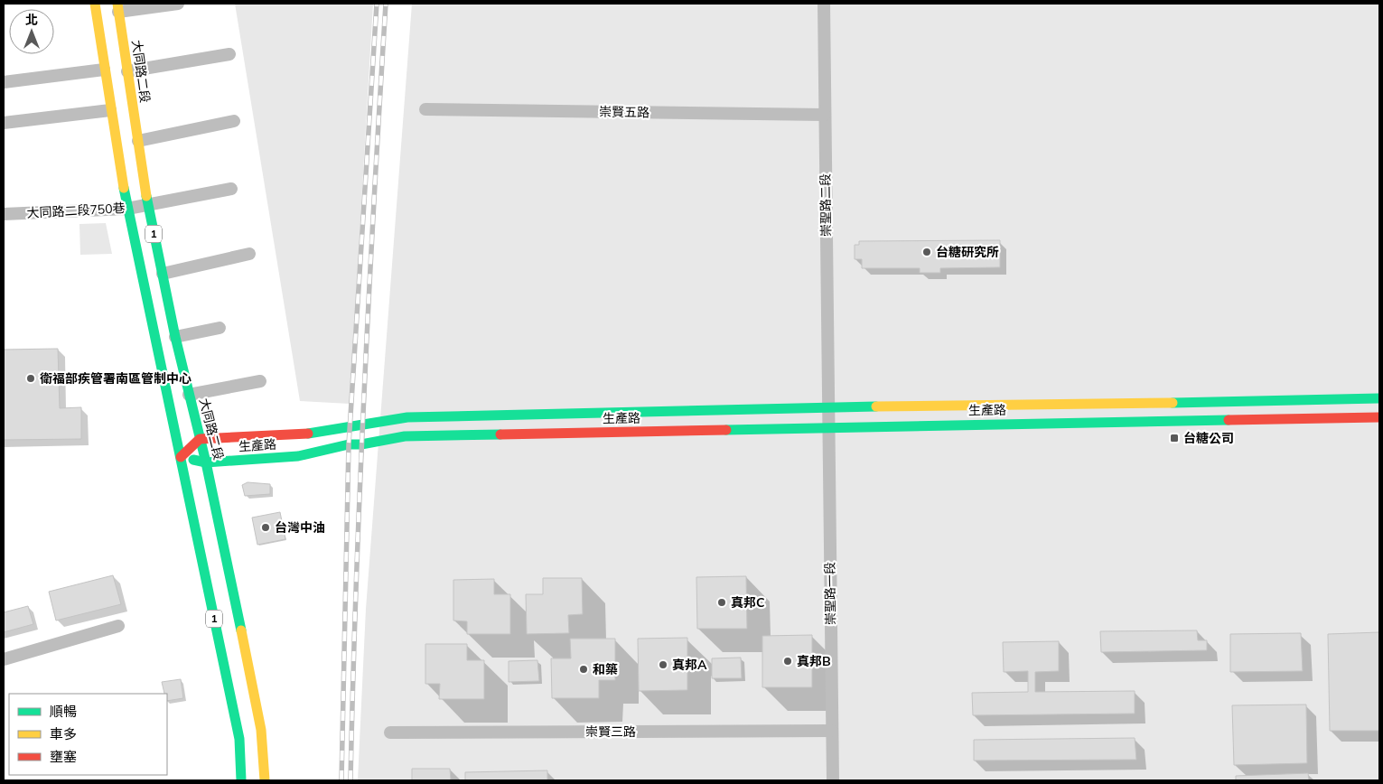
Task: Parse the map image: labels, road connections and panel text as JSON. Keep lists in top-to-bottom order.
{
  "streets": {
    "street": [
      "大同路二段",
      "崇賢五路",
      "崇聖路二段",
      "大同路二段750巷",
      "1",
      "生產路",
      "崇聖路一段",
      "崇賢三路"
    ]
  },
  "crossings": [
    ["大同路二段", "大同路二段750巷"],
    ["大同路二段", "生產路"],
    ["崇賢五路", "崇聖路二段"],
    ["崇聖路二段", "生產路"],
    ["崇聖路二段", "崇聖路一段"],
    ["大同路二段750巷", "1"],
    ["1", "生產路"],
    ["生產路", "崇聖路一段"],
    ["崇聖路一段", "崇賢三路"]
  ],
  "places": {
    "other": [
      "台糖研究所",
      "衛福部疾管署南區管制中心",
      "台灣中油",
      "真邦C",
      "真邦B",
      "真邦A",
      "和築"
    ],
    "transit": ["台糖公司"]
  },
  "legend": ["順暢", "車多", "壅塞"],
  "north": "top"
}
